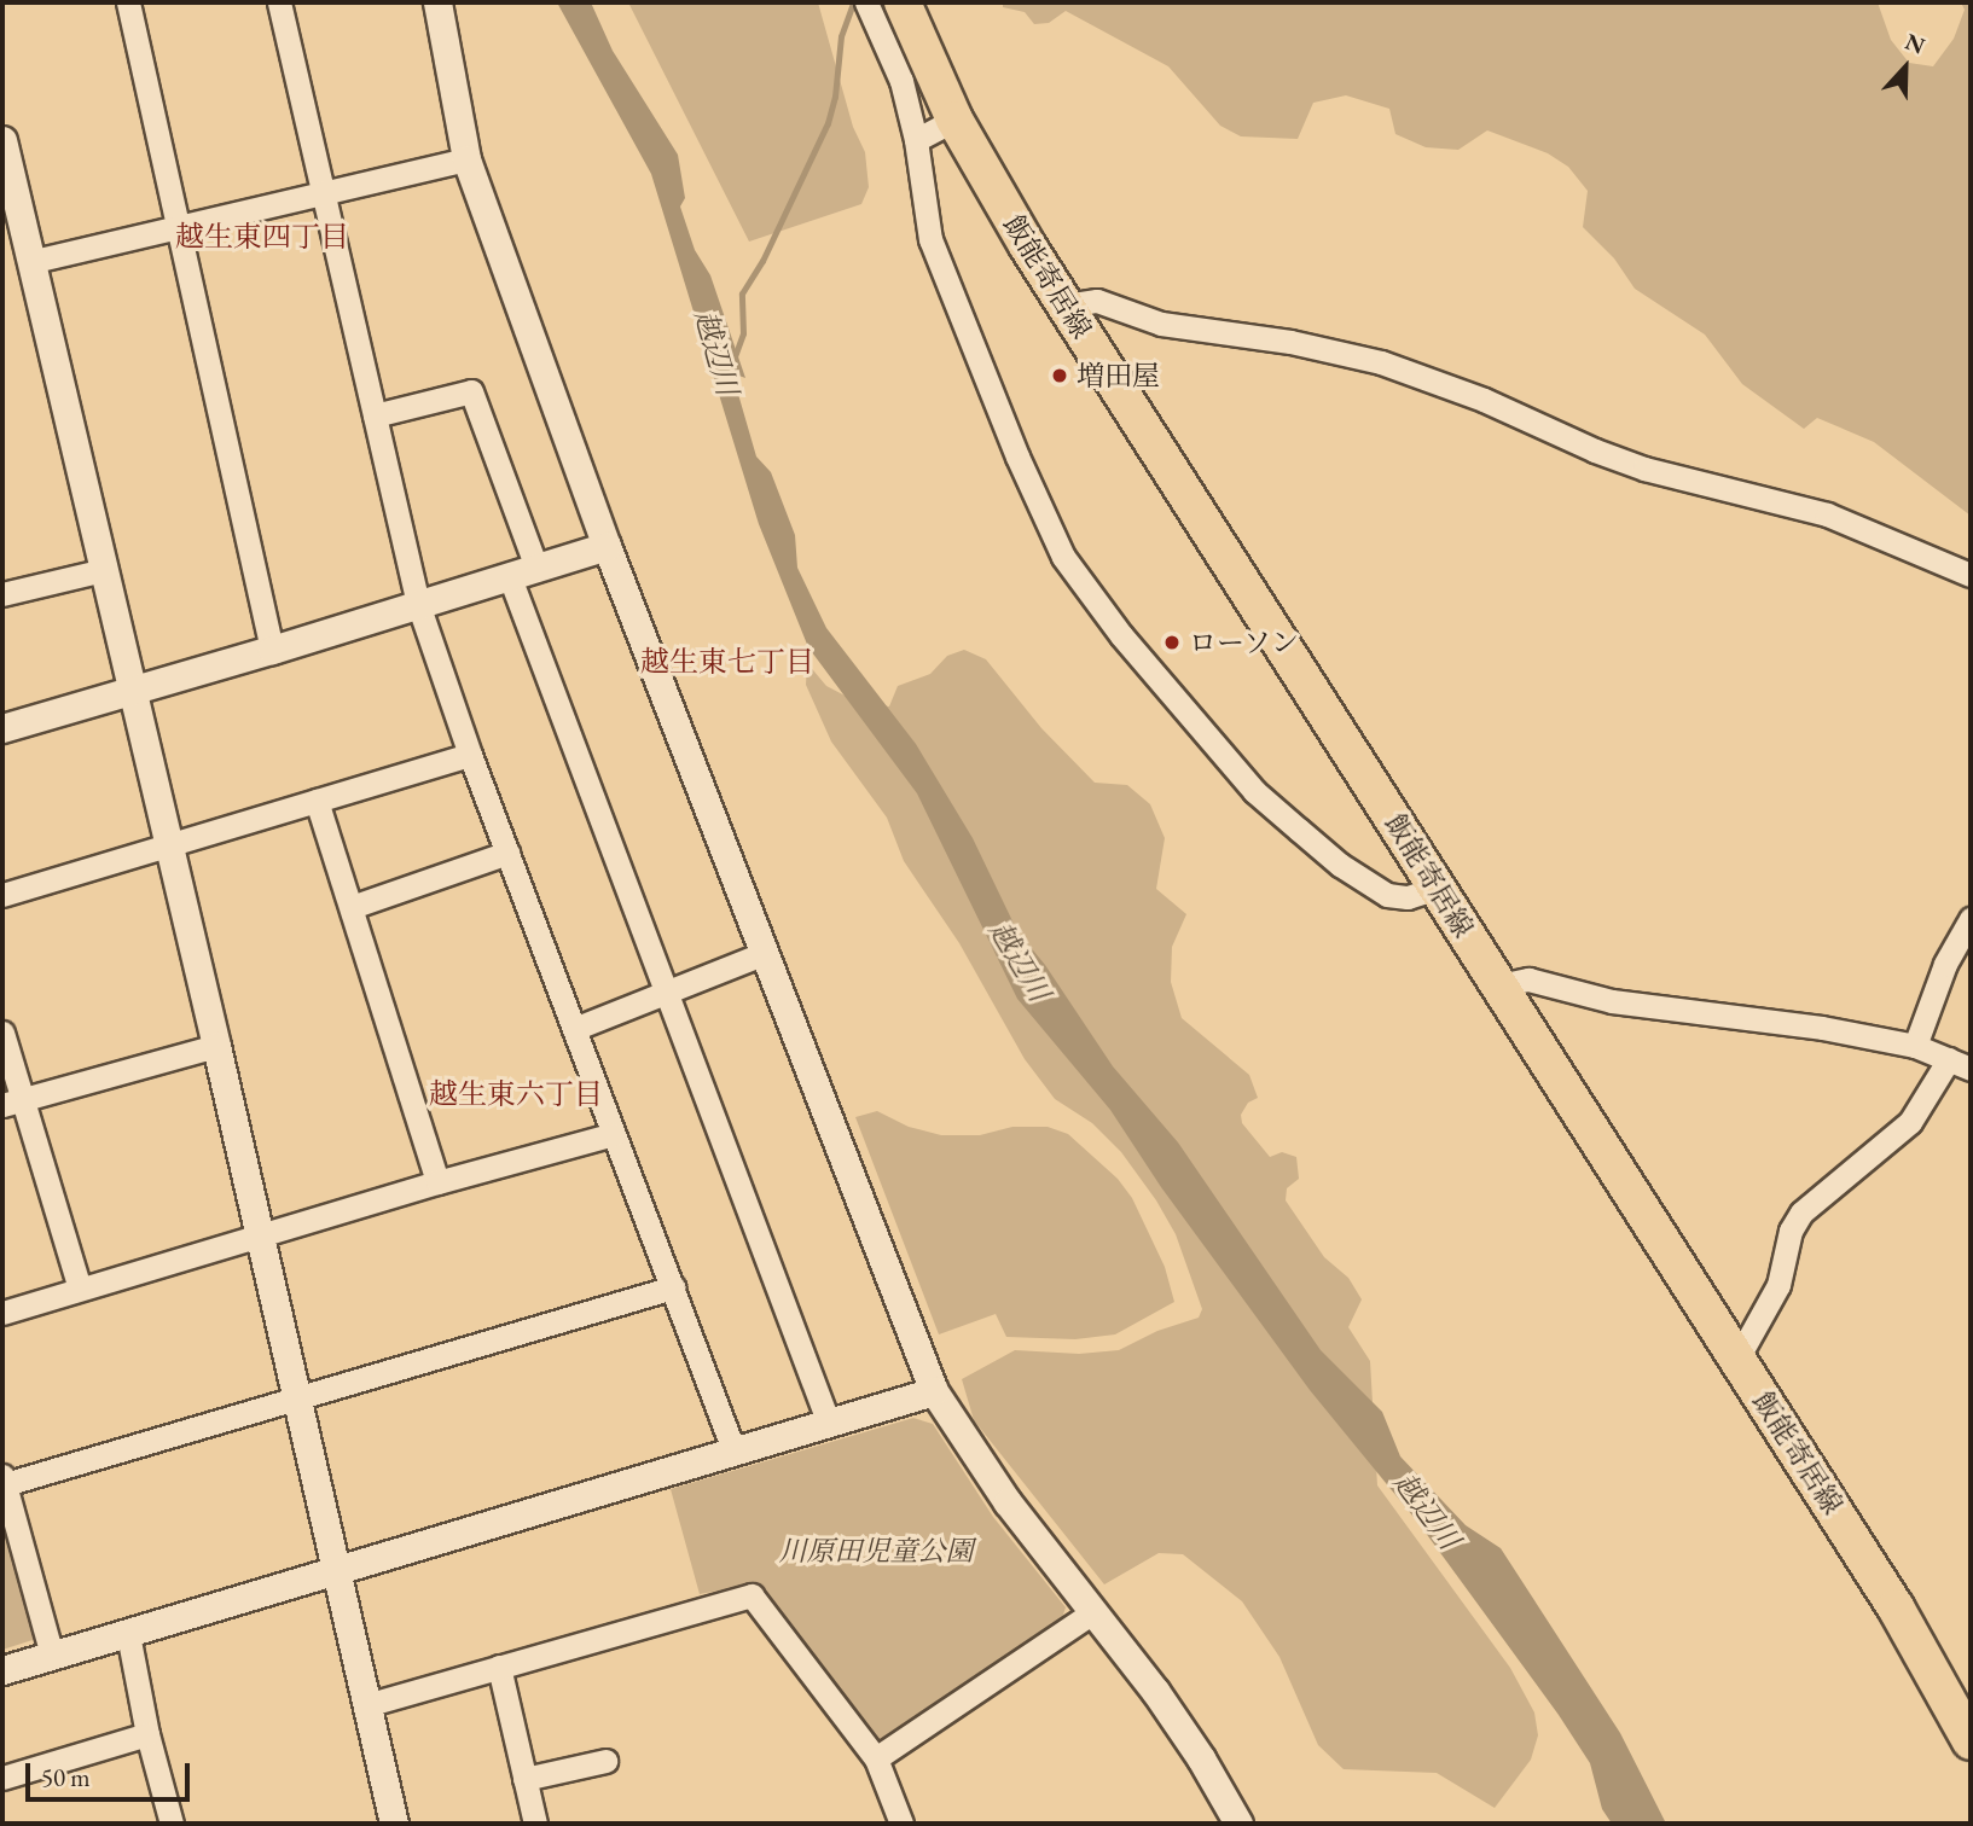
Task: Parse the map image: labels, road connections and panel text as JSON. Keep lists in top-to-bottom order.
{
  "streets": {
    "main road": ["飯能寄居線"]
  },
  "districts": ["越生東四丁目", "越生東七丁目", "越生東六丁目"],
  "water": ["越辺川"],
  "parks": ["川原田児童公園"],
  "places": ["増田屋", "ローソン"],
  "scale_bar": "50 m",
  "north": "top"
}
